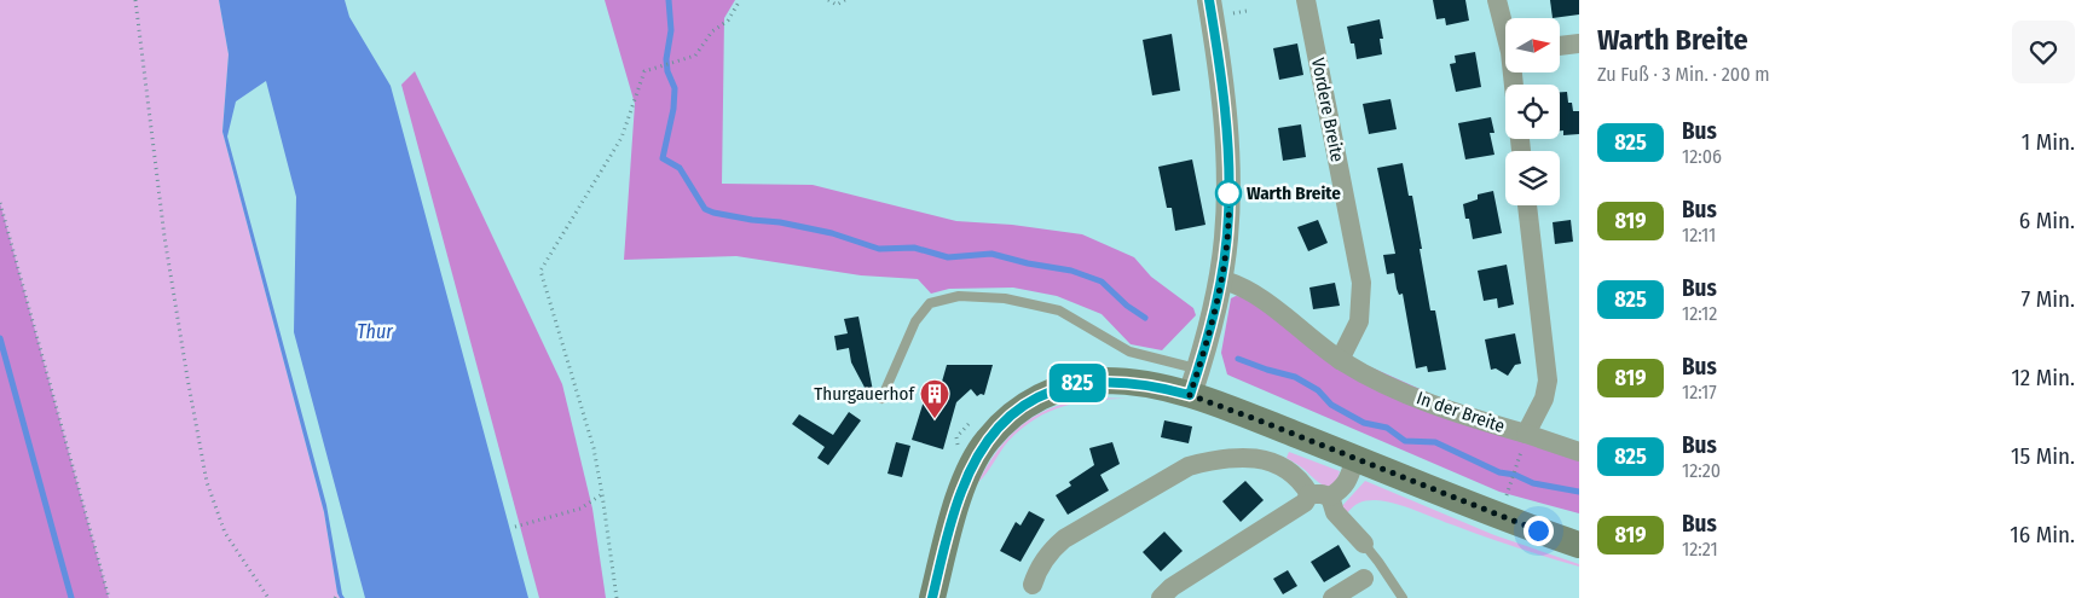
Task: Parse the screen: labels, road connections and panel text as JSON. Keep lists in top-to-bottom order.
{
  "streets": {
    "street": ["Vordere Breite", "In der Breite"]
  },
  "crossings": [
    ["Vordere Breite", "In der Breite"]
  ],
  "water": ["Thur"],
  "places": {
    "other": ["Warth Breite"],
    "building": ["Thurgauerhof"]
  },
  "lines": ["bus line 825"],
  "north": "right",
  "page": {
    "on_map": "825",
    "heading": ["Warth Breite", "Zu Fuß · 3 Min. · 200 m"],
    "list": [
      {
        "mark": "825",
        "name": "Bus",
        "note": "12:06",
        "value": "1 Min."
      },
      {
        "mark": "819",
        "name": "Bus",
        "note": "12:11",
        "value": "6 Min."
      },
      {
        "mark": "825",
        "name": "Bus",
        "note": "12:12",
        "value": "7 Min."
      },
      {
        "mark": "819",
        "name": "Bus",
        "note": "12:17",
        "value": "12 Min."
      },
      {
        "mark": "825",
        "name": "Bus",
        "note": "12:20",
        "value": "15 Min."
      },
      {
        "mark": "819",
        "name": "Bus",
        "note": "12:21",
        "value": "16 Min."
      }
    ]
  }
}
